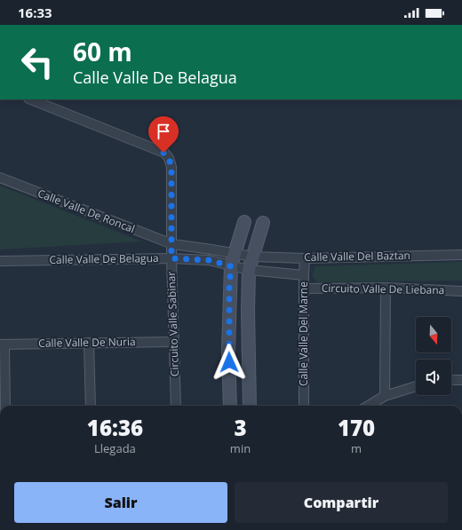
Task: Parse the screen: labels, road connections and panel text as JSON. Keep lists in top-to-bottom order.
{
  "streets": {
    "street": [
      "Calle Valle De Roncal",
      "Calle Valle Del Baztan",
      "Calle Valle De Belagua",
      "Circuito Valle De Liebana",
      "Circuito Valle Sabinar",
      "Calle Valle Del Marne",
      "Calle Valle De Nuria"
    ]
  },
  "crossings": [
    ["Calle Valle De Roncal", "Calle Valle De Belagua"],
    ["Calle Valle De Roncal", "Circuito Valle Sabinar"],
    ["Calle Valle Del Baztan", "Calle Valle De Belagua"],
    ["Calle Valle Del Baztan", "Calle Valle Del Marne"],
    ["Calle Valle De Belagua", "Circuito Valle Sabinar"],
    ["Circuito Valle De Liebana", "Calle Valle Del Marne"],
    ["Circuito Valle Sabinar", "Calle Valle De Nuria"]
  ],
  "north": "bottom",
  "page": {
    "status": "16:33",
    "turn": ["60 m", "Calle Valle De Belagua"],
    "eta": [
      "16:36",
      "Llegada",
      "3",
      "min",
      "170",
      "m"
    ],
    "buttons": ["Salir", "Compartir"]
  }
}
